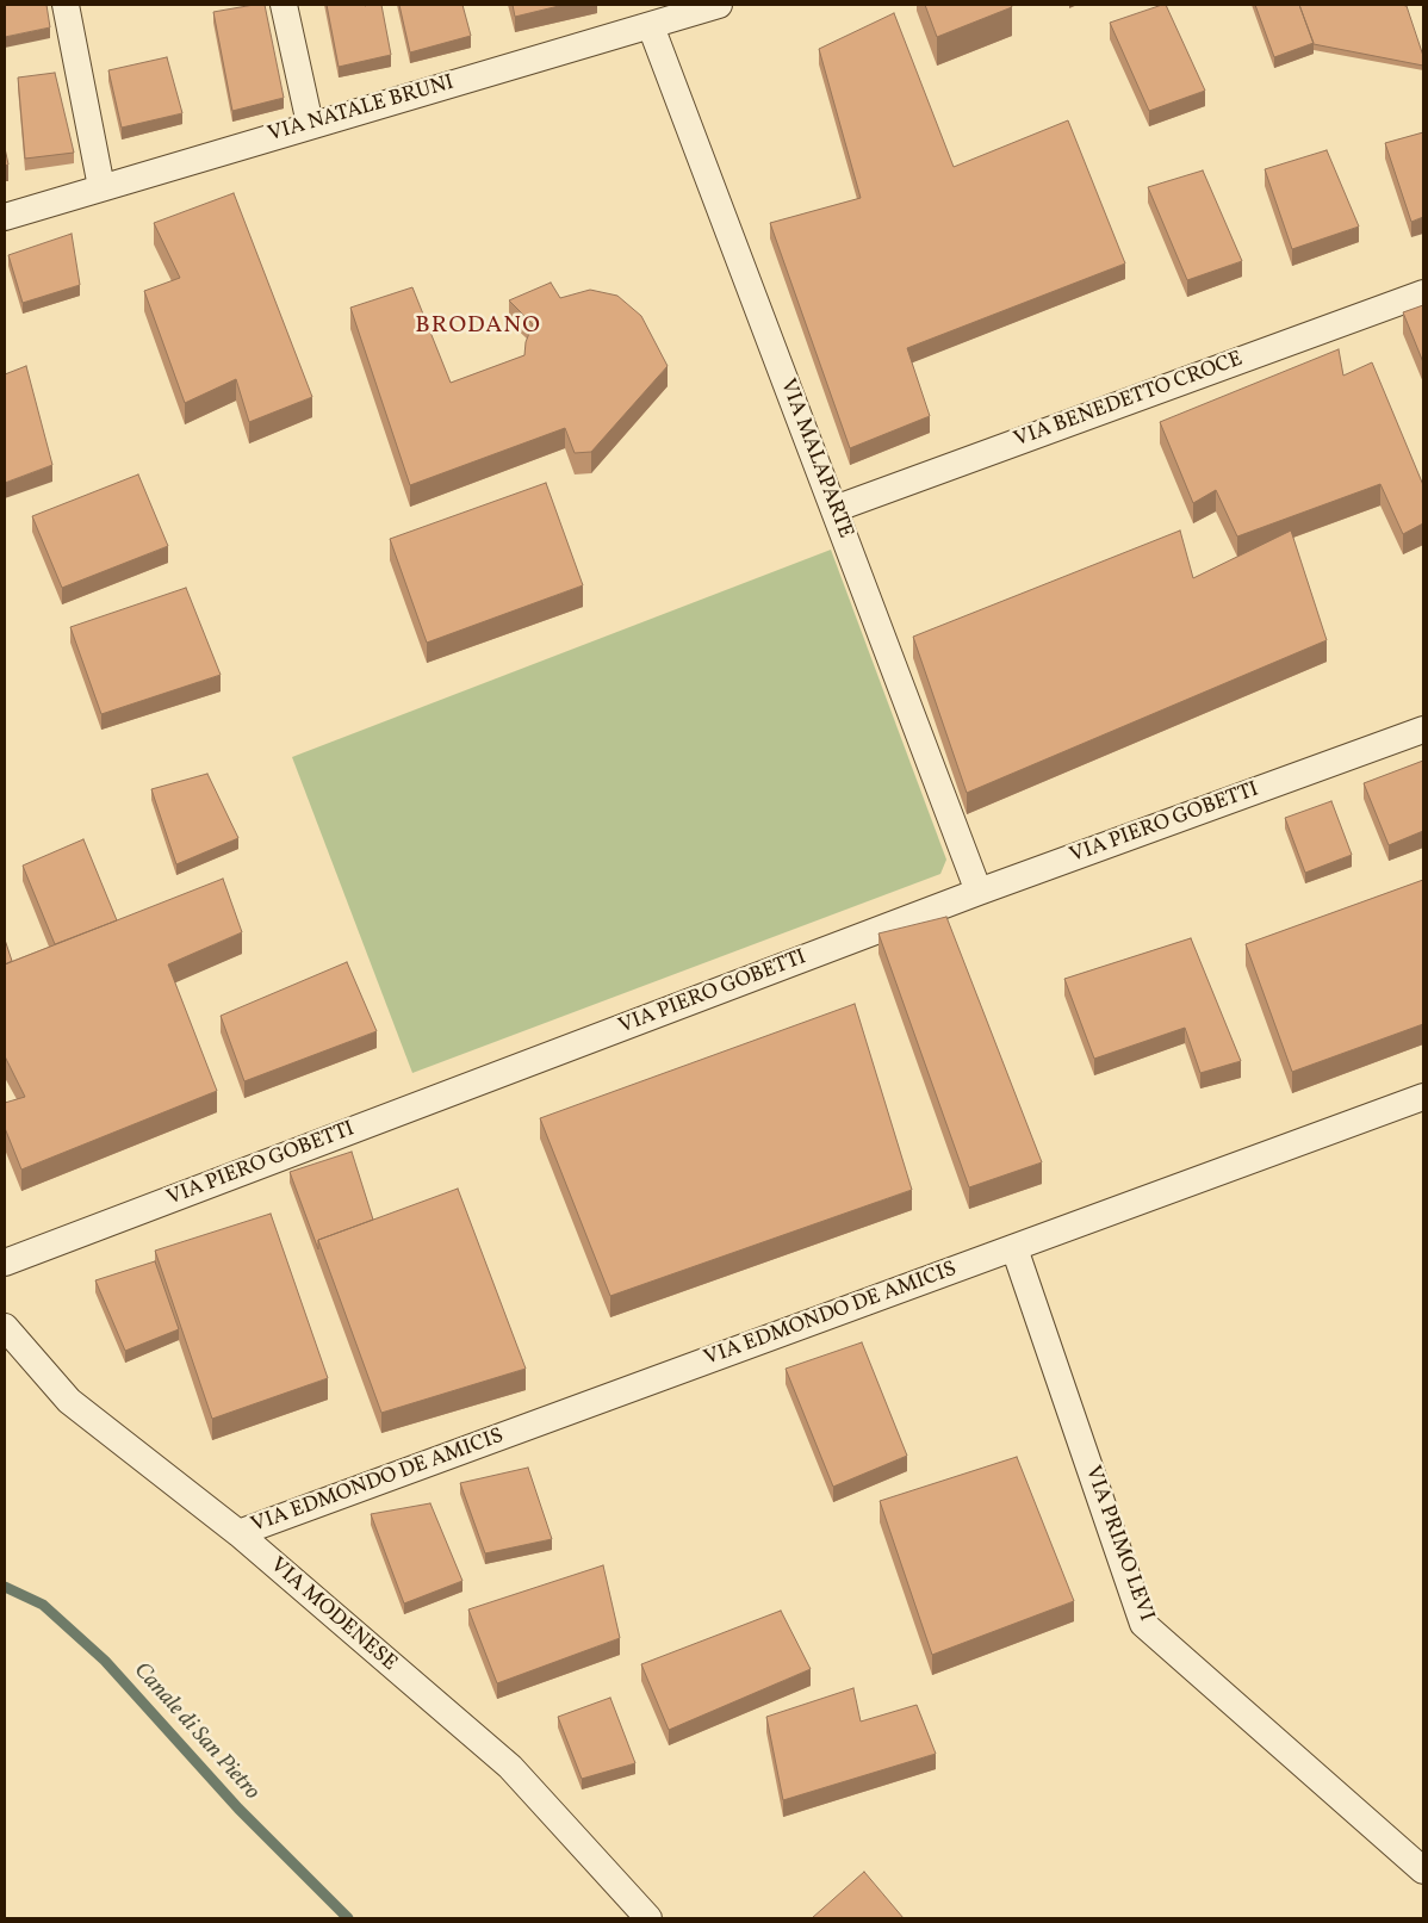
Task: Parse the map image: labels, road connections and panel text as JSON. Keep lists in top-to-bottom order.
{
  "streets": {
    "street": [
      "VIA NATALE BRUNI",
      "VIA BENEDETTO CROCE",
      "VIA MALAPARTE",
      "VIA PIERO GOBETTI",
      "VIA EDMONDO DE AMICIS",
      "VIA PRIMO LEVI",
      "VIA MODENESE"
    ]
  },
  "crossings": [
    ["VIA NATALE BRUNI", "VIA MALAPARTE"],
    ["VIA BENEDETTO CROCE", "VIA MALAPARTE"],
    ["VIA MALAPARTE", "VIA PIERO GOBETTI"],
    ["VIA EDMONDO DE AMICIS", "VIA PRIMO LEVI"],
    ["VIA EDMONDO DE AMICIS", "VIA MODENESE"]
  ],
  "districts": ["BRODANO"],
  "water": ["Canale di San Pietro"]
}
